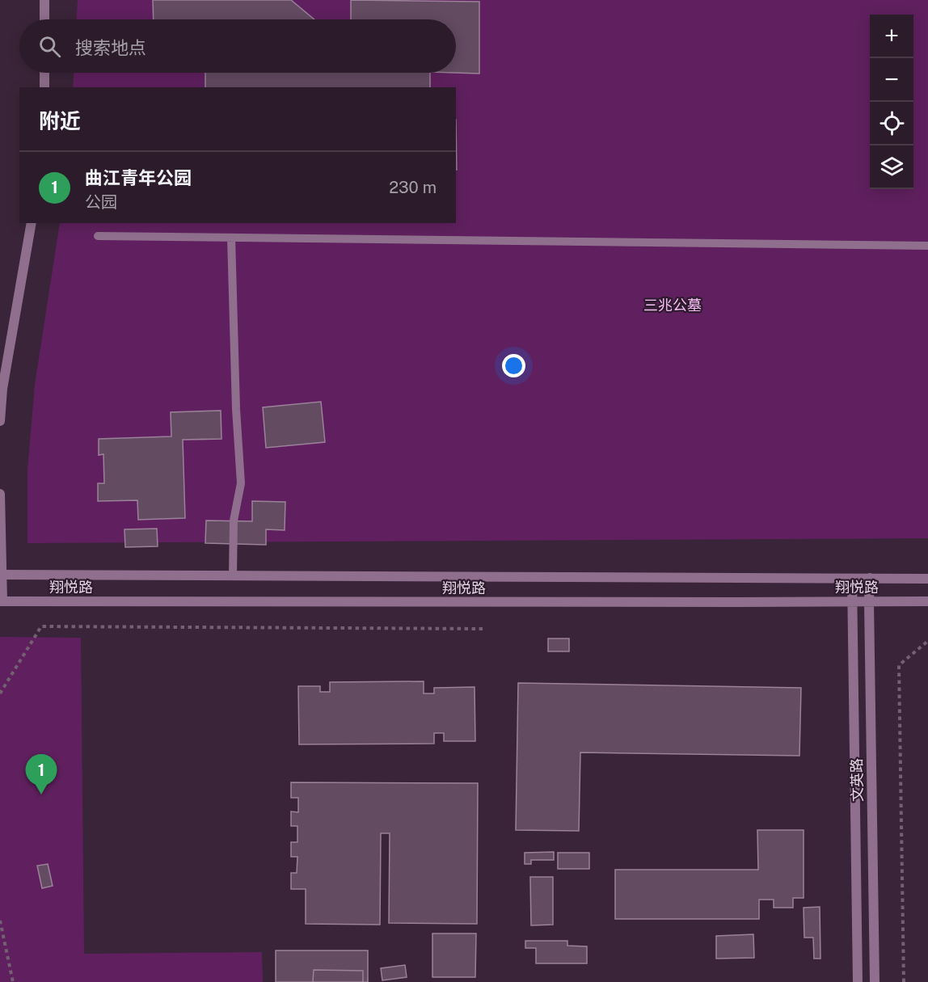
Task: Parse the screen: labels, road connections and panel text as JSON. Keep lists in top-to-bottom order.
{
  "streets": {
    "street": ["翔悦路", "文英路"]
  },
  "crossings": [
    ["翔悦路", "文英路"]
  ],
  "parks": ["三兆公墓"],
  "page": {
    "map_buttons": ["+", "−"],
    "search": "搜索地点",
    "heading": "附近",
    "list": [
      {
        "mark": "1",
        "name": "曲江青年公园",
        "note": "公园",
        "value": "230 m"
      }
    ],
    "pins": "1"
  }
}
